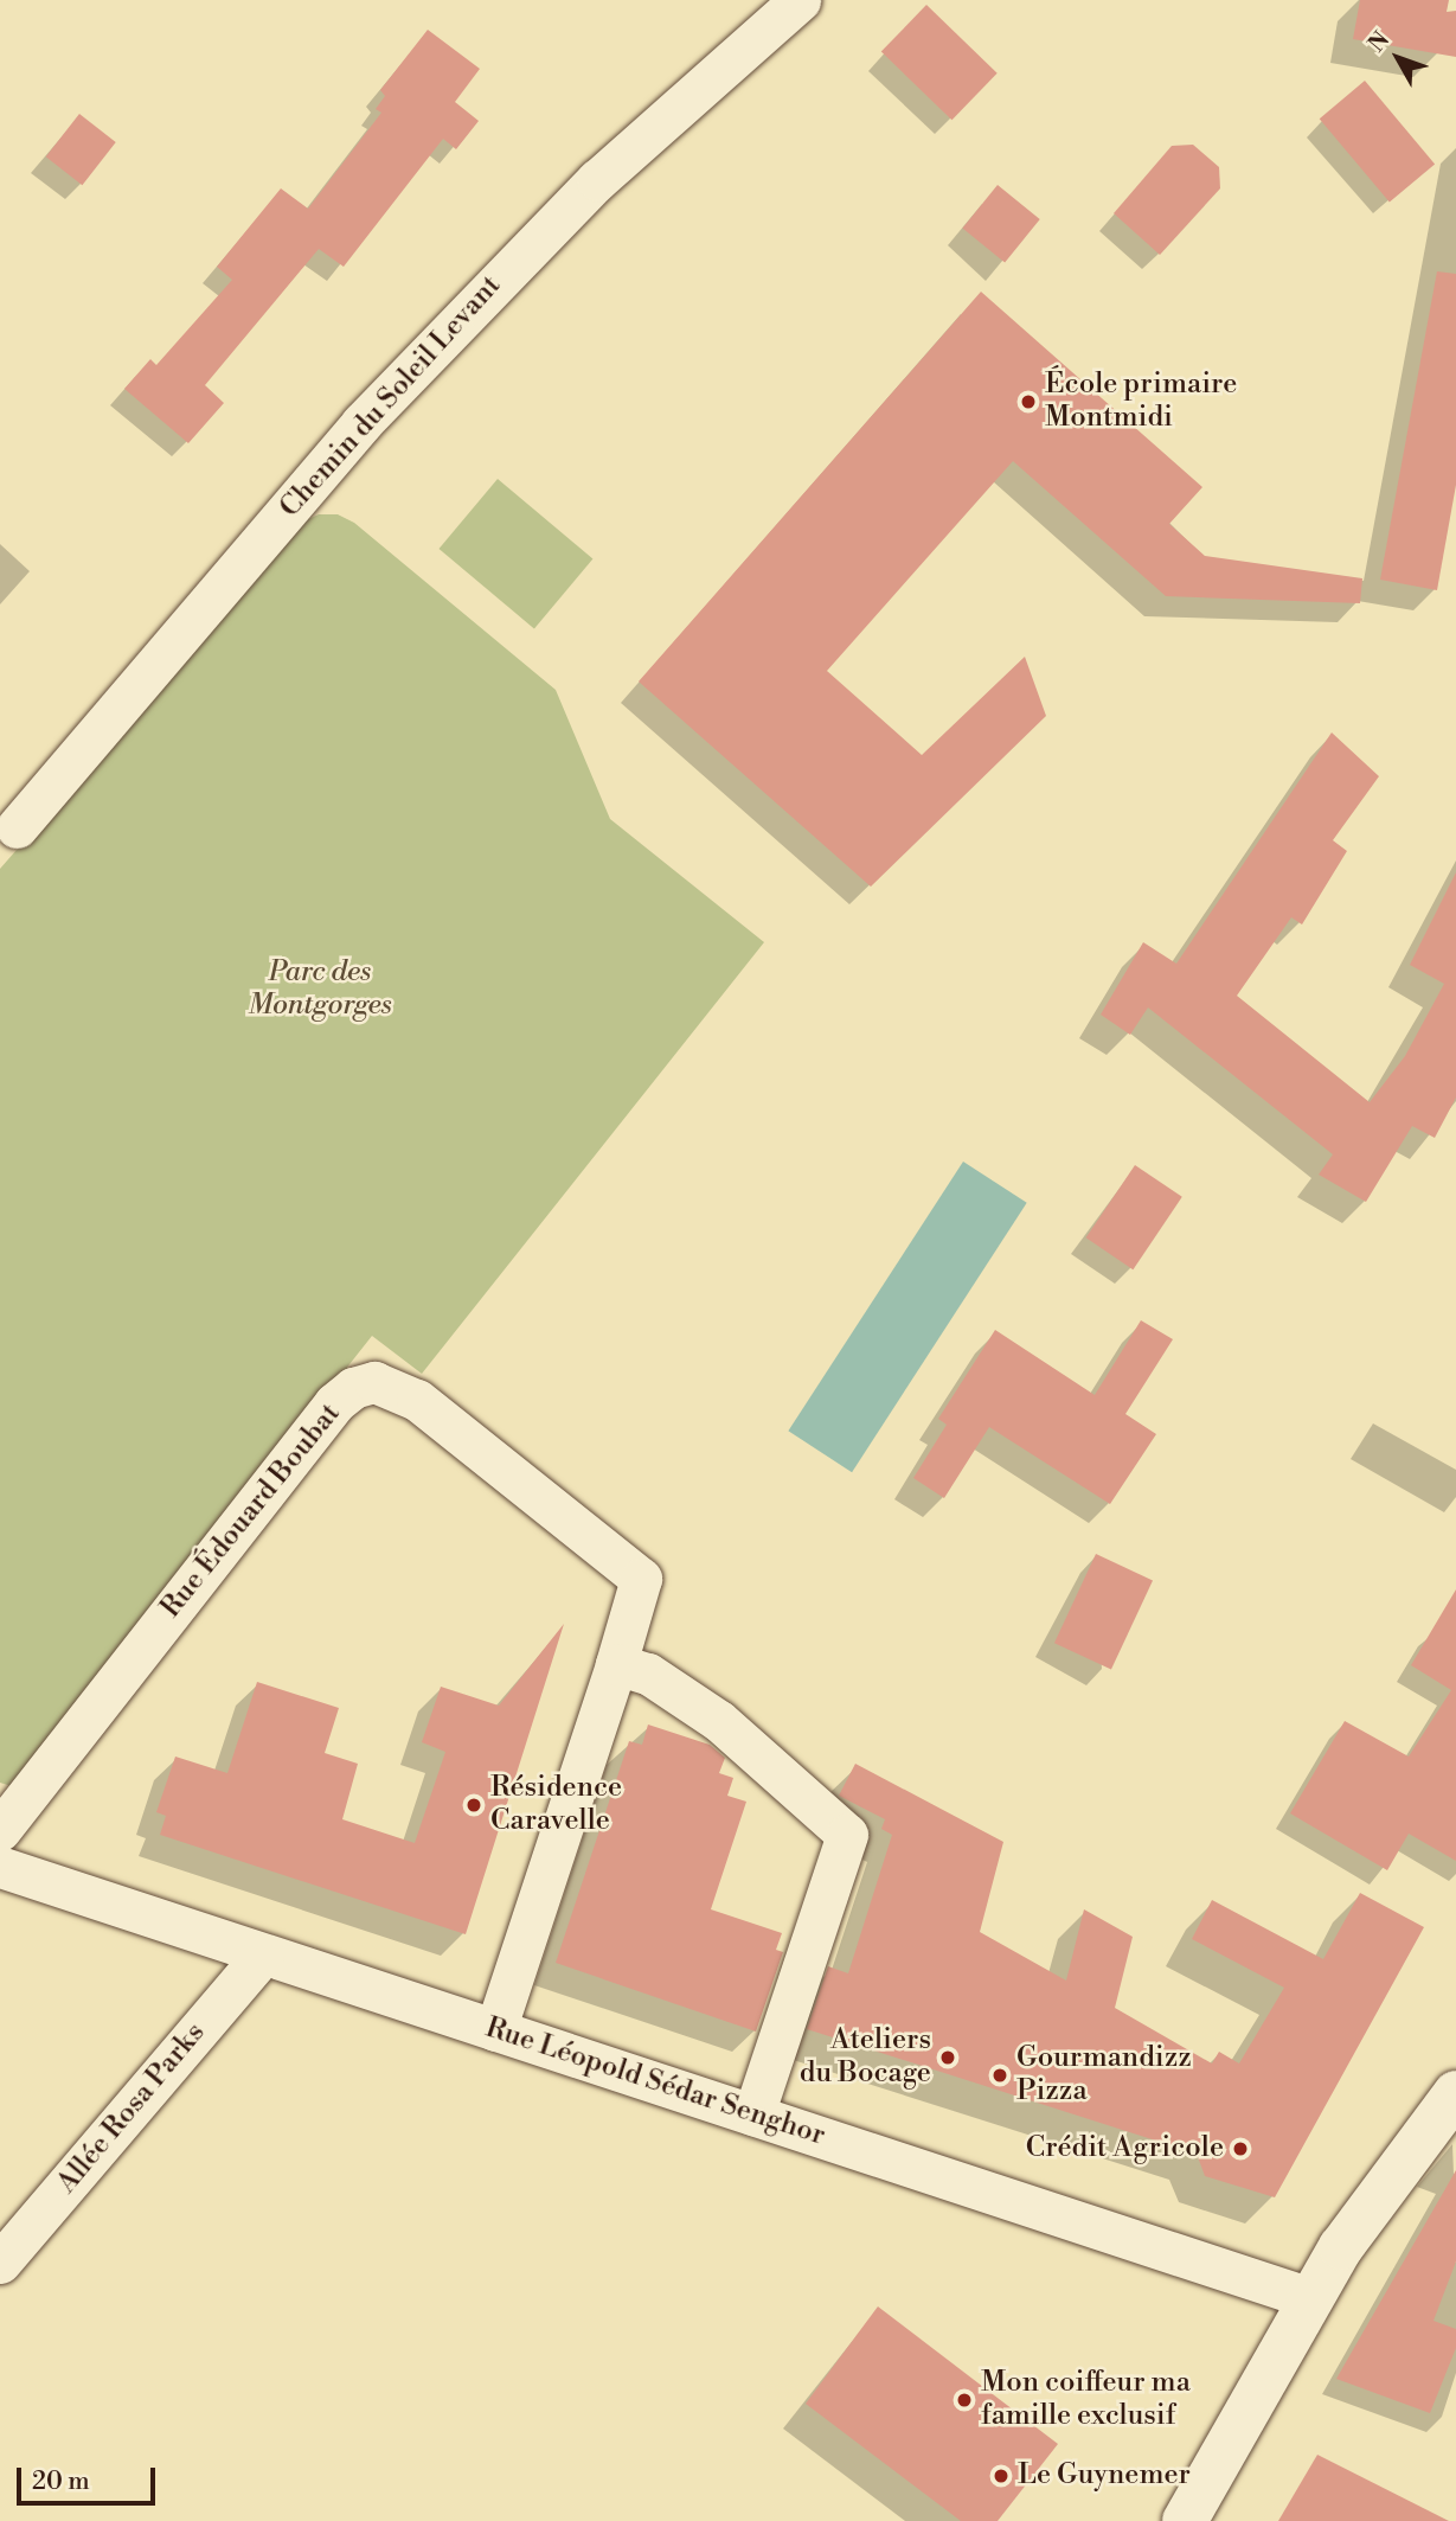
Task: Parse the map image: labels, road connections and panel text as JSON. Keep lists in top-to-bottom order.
{
  "streets": {
    "street": [
      "Chemin du Soleil Levant",
      "Rue Édouard Boubat",
      "Rue Léopold Sédar Senghor",
      "Allée Rosa Parks"
    ]
  },
  "crossings": [
    ["Rue Léopold Sédar Senghor", "Allée Rosa Parks"]
  ],
  "parks": ["Parc des Montgorges"],
  "places": [
    "École primaire Montmidi",
    "Résidence Caravelle",
    "Ateliers du Bocage",
    "Gourmandizz Pizza",
    "Crédit Agricole",
    "Mon coiffeur ma famille exclusif",
    "Le Guynemer"
  ],
  "scale_bar": "20 m",
  "north": "top left"
}
